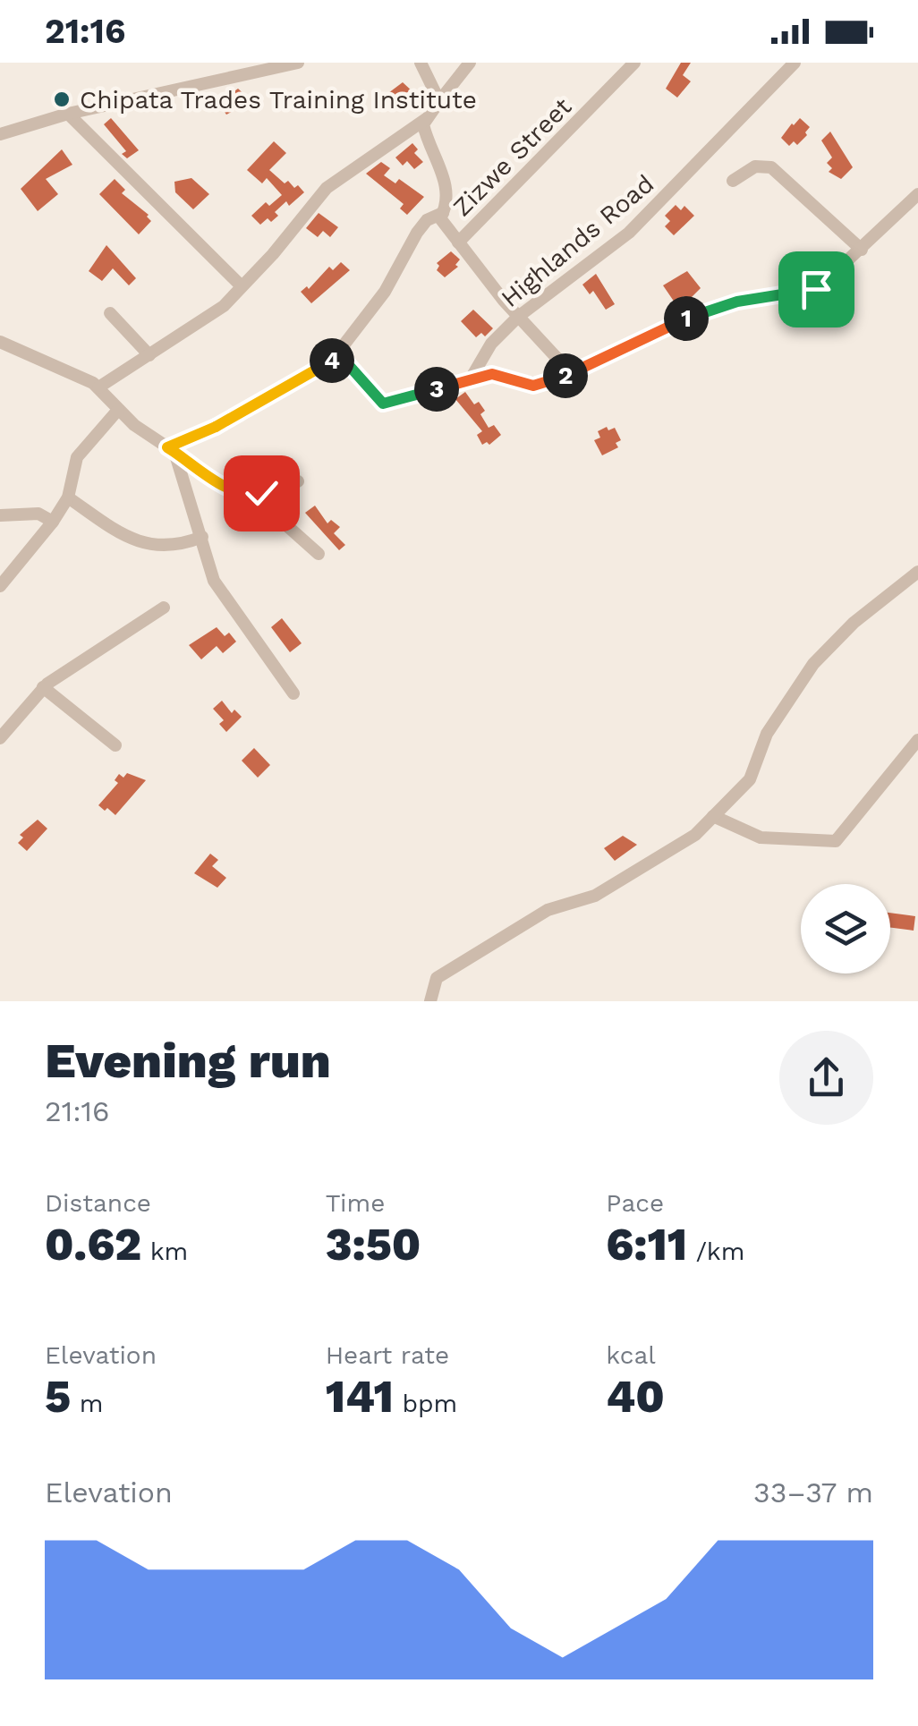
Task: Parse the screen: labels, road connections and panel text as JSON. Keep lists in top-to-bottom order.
{
  "streets": {
    "street": ["Zizwe Street", "Highlands Road"]
  },
  "places": ["Chipata Trades Training Institute"],
  "page": {
    "status": "21:16",
    "pins": [
      "1",
      "4",
      "2",
      "3"
    ],
    "heading": ["Evening run", "21:16"],
    "stats": [
      ["Distance", "0.62 km"],
      ["Time", "3:50"],
      ["Pace", "6:11 /km"],
      ["Elevation", "5 m"],
      ["Heart rate", "141 bpm"],
      ["kcal", "40"]
    ],
    "chart": ["Elevation", "33–37 m"]
  }
}
